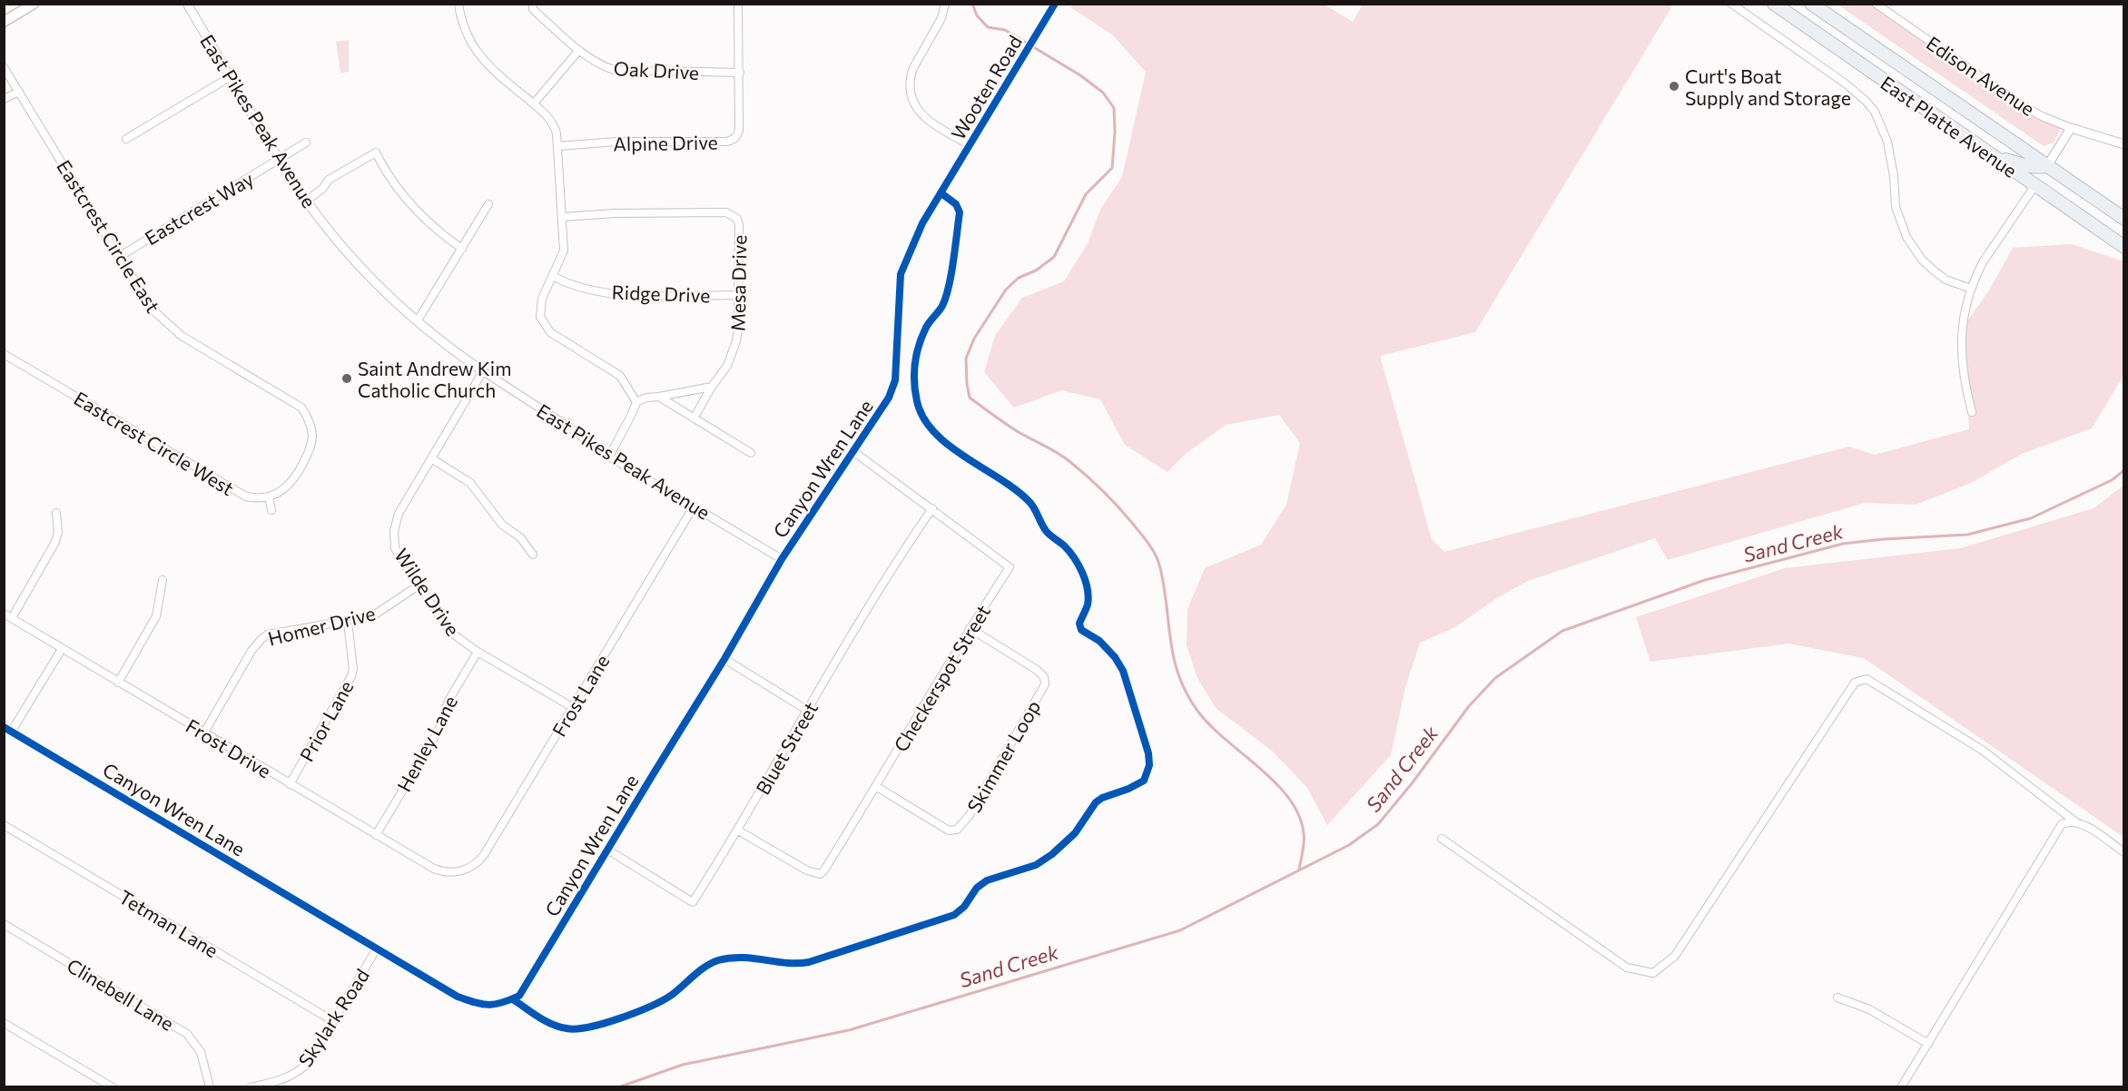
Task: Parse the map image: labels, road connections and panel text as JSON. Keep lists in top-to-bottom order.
{
  "streets": {
    "highway": ["East Platte Avenue"],
    "street": [
      "Oak Drive",
      "Edison Avenue",
      "Wooten Road",
      "East Pikes Peak Avenue",
      "Alpine Drive",
      "Eastcrest Way",
      "Eastcrest Circle East",
      "Mesa Drive",
      "Ridge Drive",
      "Eastcrest Circle West",
      "Canyon Wren Lane",
      "Wilde Drive",
      "Homer Drive",
      "Checkerspot Street",
      "Frost Lane",
      "Prior Lane",
      "Henley Lane",
      "Frost Drive",
      "Bluet Street",
      "Skimmer Loop",
      "Tetman Lane",
      "Clinebell Lane",
      "Skylark Road"
    ]
  },
  "crossings": [
    ["Oak Drive", "Alpine Drive"],
    ["Wooten Road", "Canyon Wren Lane"],
    ["East Pikes Peak Avenue", "Eastcrest Way"],
    ["East Pikes Peak Avenue", "Canyon Wren Lane"],
    ["East Pikes Peak Avenue", "Wilde Drive"],
    ["East Pikes Peak Avenue", "Frost Lane"],
    ["Eastcrest Way", "Eastcrest Circle East"],
    ["Eastcrest Circle East", "Eastcrest Circle West"],
    ["Mesa Drive", "Ridge Drive"],
    ["Canyon Wren Lane", "Checkerspot Street"],
    ["Canyon Wren Lane", "Bluet Street"],
    ["Canyon Wren Lane", "Skylark Road"],
    ["Wilde Drive", "Homer Drive"],
    ["Wilde Drive", "Frost Lane"],
    ["Wilde Drive", "Henley Lane"],
    ["Homer Drive", "Prior Lane"],
    ["Homer Drive", "Frost Drive"],
    ["Checkerspot Street", "Bluet Street"],
    ["Checkerspot Street", "Skimmer Loop"],
    ["Frost Lane", "Frost Drive"],
    ["Prior Lane", "Frost Drive"],
    ["Henley Lane", "Frost Drive"],
    ["Tetman Lane", "Skylark Road"]
  ],
  "water": ["Sand Creek"],
  "places": ["Curt's Boat Supply and Storage", "Saint Andrew Kim Catholic Church"]
}
